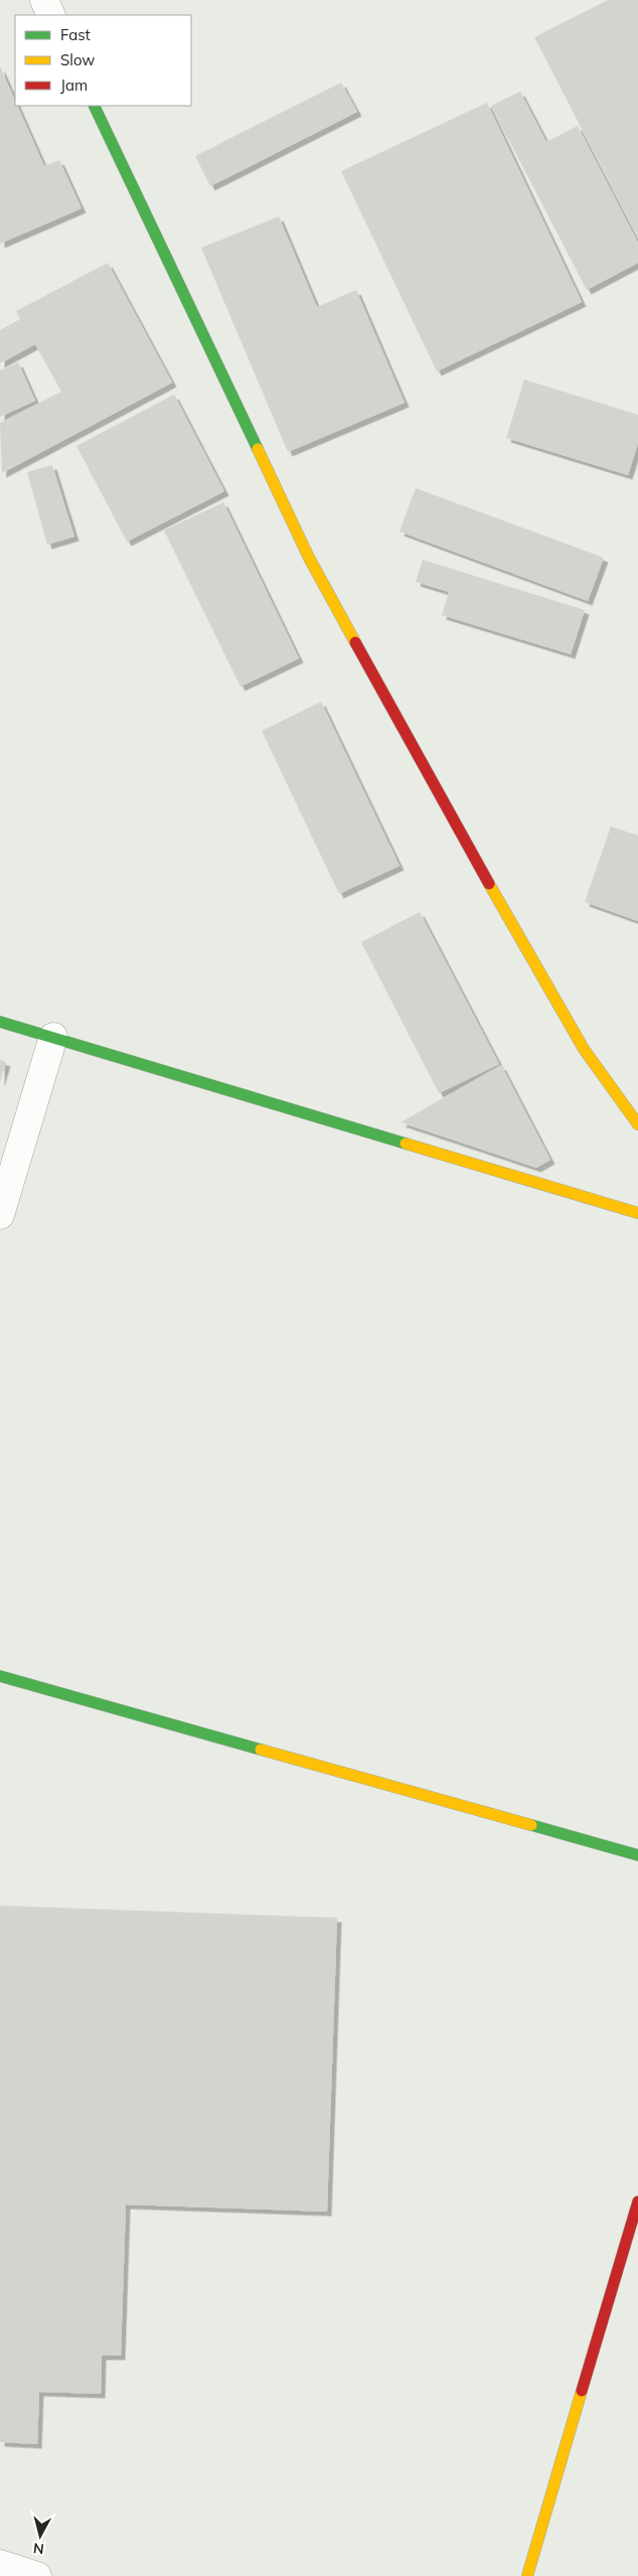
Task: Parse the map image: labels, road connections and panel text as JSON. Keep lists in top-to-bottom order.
{
  "legend": ["Fast", "Slow", "Jam"],
  "north": "bottom"
}
